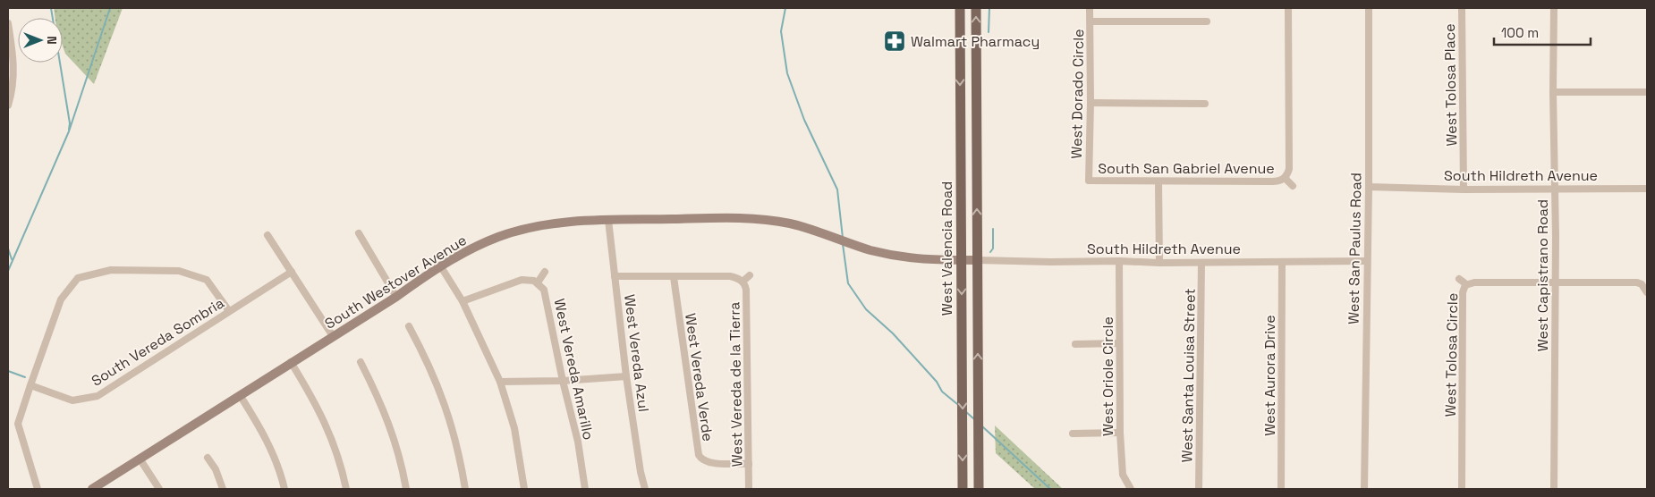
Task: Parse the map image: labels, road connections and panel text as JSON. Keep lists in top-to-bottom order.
{
  "streets": {
    "main road": ["West Valencia Road"],
    "street": [
      "West Tolosa Place",
      "West Dorado Circle",
      "South San Gabriel Avenue",
      "South Hildreth Avenue",
      "West San Paulus Road",
      "West Capistrano Road",
      "South Westover Avenue",
      "South Vereda Sombria",
      "West Vereda Azul",
      "West Tolosa Circle",
      "West Vereda Amarillo",
      "West Santa Louisa Street",
      "West Aurora Drive",
      "West Oriole Circle",
      "West Vereda Verde",
      "West Vereda de la Tierra"
    ]
  },
  "crossings": [
    ["West Tolosa Place", "South Hildreth Avenue"],
    ["West Dorado Circle", "South San Gabriel Avenue"],
    ["South Hildreth Avenue", "West Valencia Road"],
    ["South Hildreth Avenue", "West San Paulus Road"],
    ["South Hildreth Avenue", "West Capistrano Road"],
    ["South Hildreth Avenue", "South Westover Avenue"],
    ["South Hildreth Avenue", "West Santa Louisa Street"],
    ["South Hildreth Avenue", "West Aurora Drive"],
    ["South Hildreth Avenue", "West Oriole Circle"],
    ["West Valencia Road", "South Westover Avenue"],
    ["West Capistrano Road", "West Tolosa Circle"],
    ["South Westover Avenue", "West Vereda Azul"],
    ["West Vereda Verde", "West Vereda de la Tierra"]
  ],
  "places": {
    "pharmacy": ["Walmart Pharmacy"]
  },
  "scale_bar": "100 m",
  "north": "right"
}
